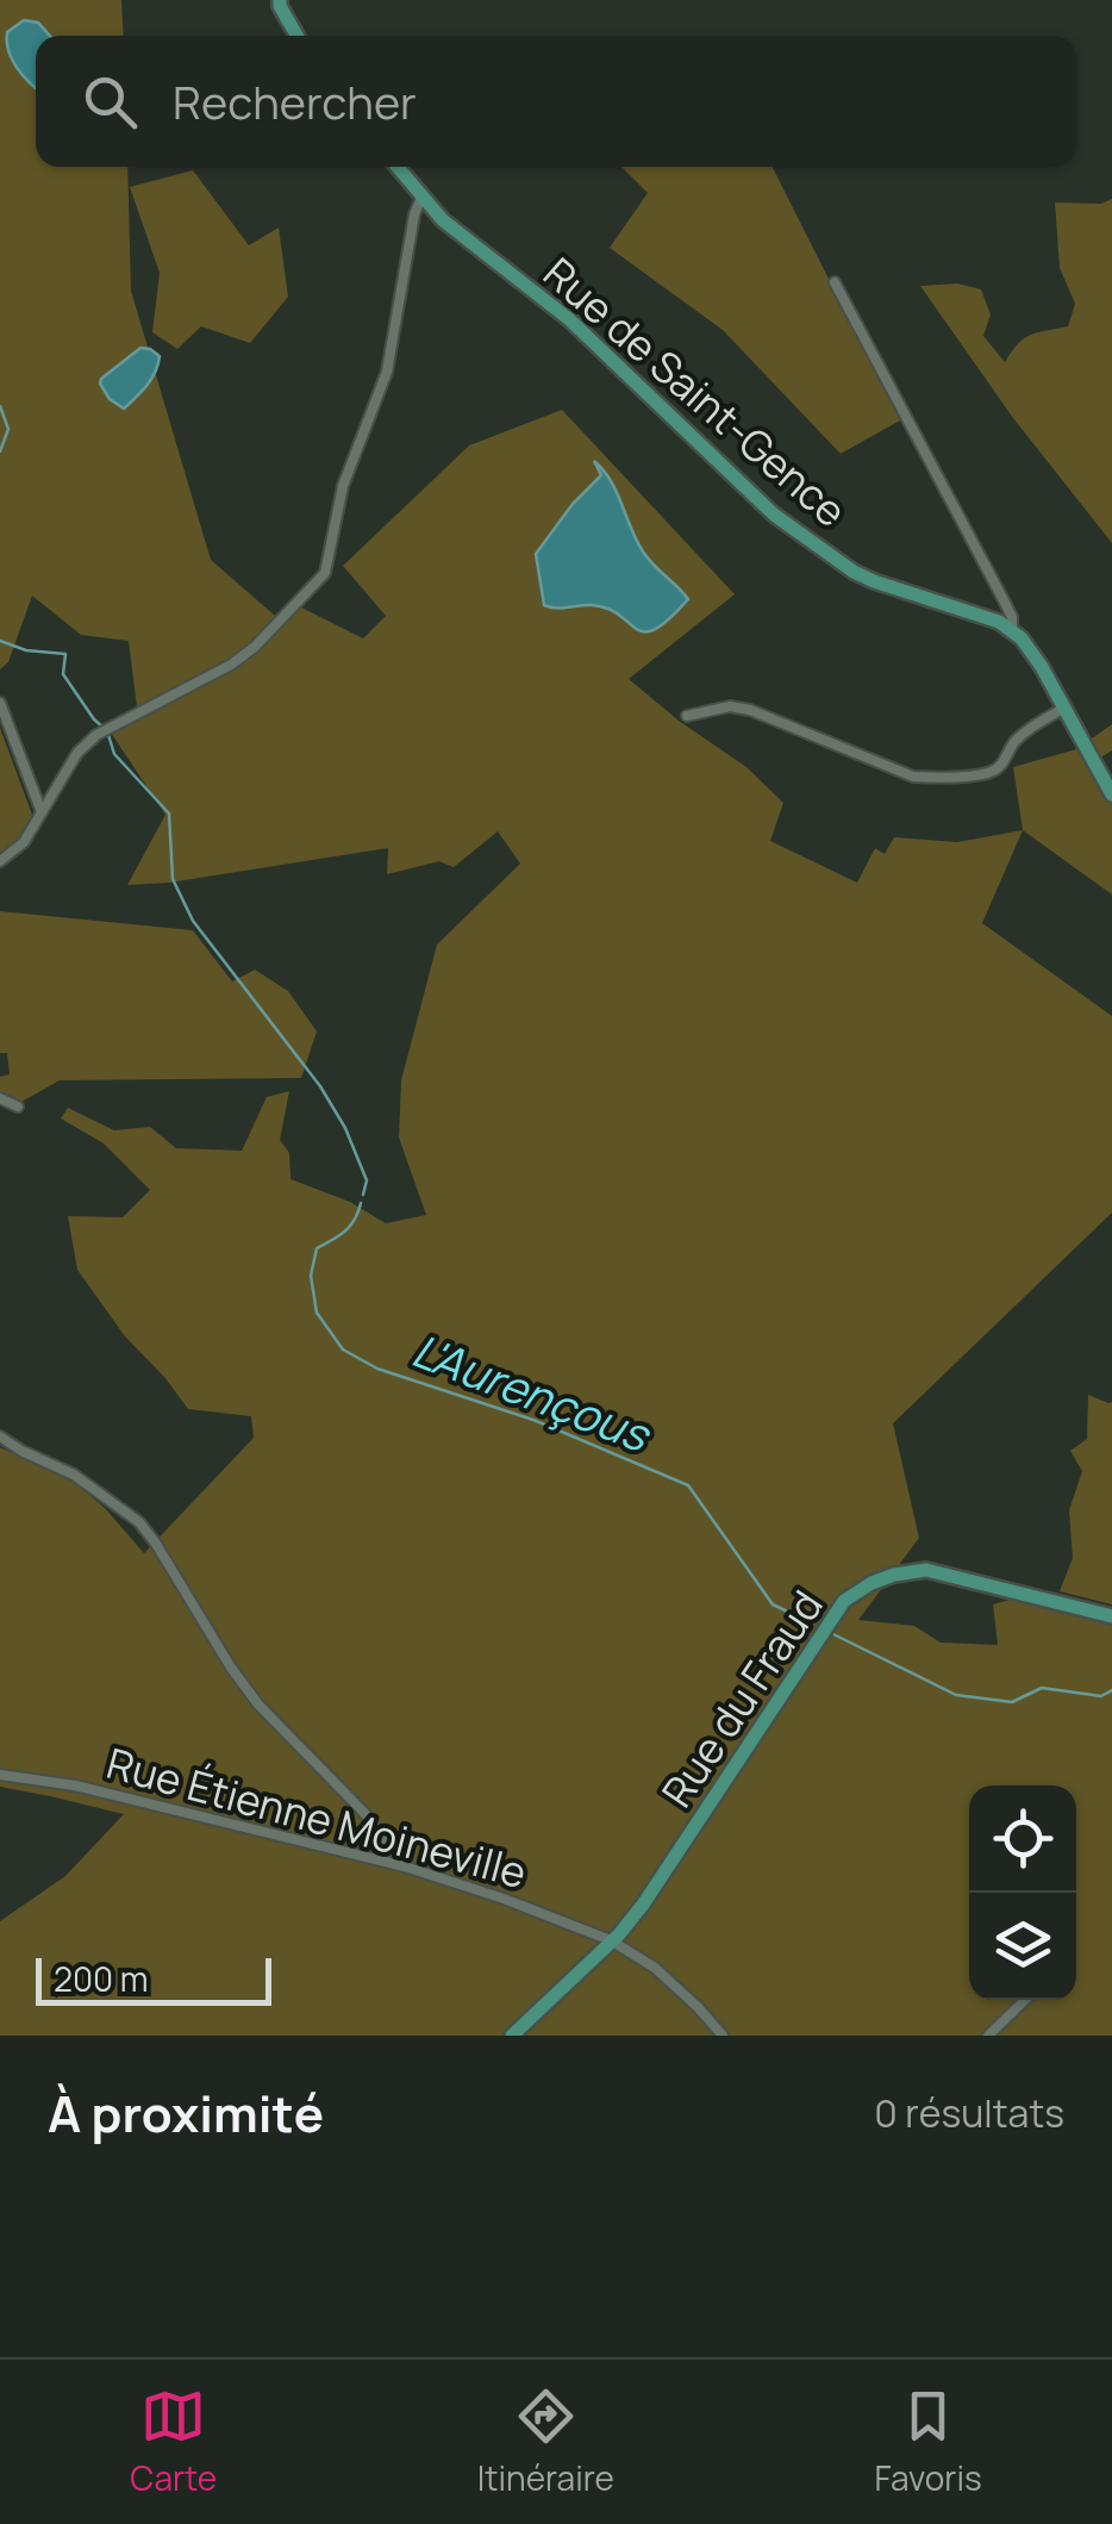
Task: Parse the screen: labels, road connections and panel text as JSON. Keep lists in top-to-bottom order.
{
  "streets": {
    "street": ["Rue de Saint-Gence", "Rue du Fraud", "Rue Étienne Moineville"]
  },
  "crossings": [
    ["Rue du Fraud", "Rue Étienne Moineville"]
  ],
  "water": ["L'Aurençous"],
  "scale_bar": "200 m",
  "page": {
    "search": "Rechercher",
    "scale": "200 m",
    "heading": ["À proximité", "0 résultats"],
    "nav": ["Carte", "Itinéraire", "Favoris"]
  }
}
